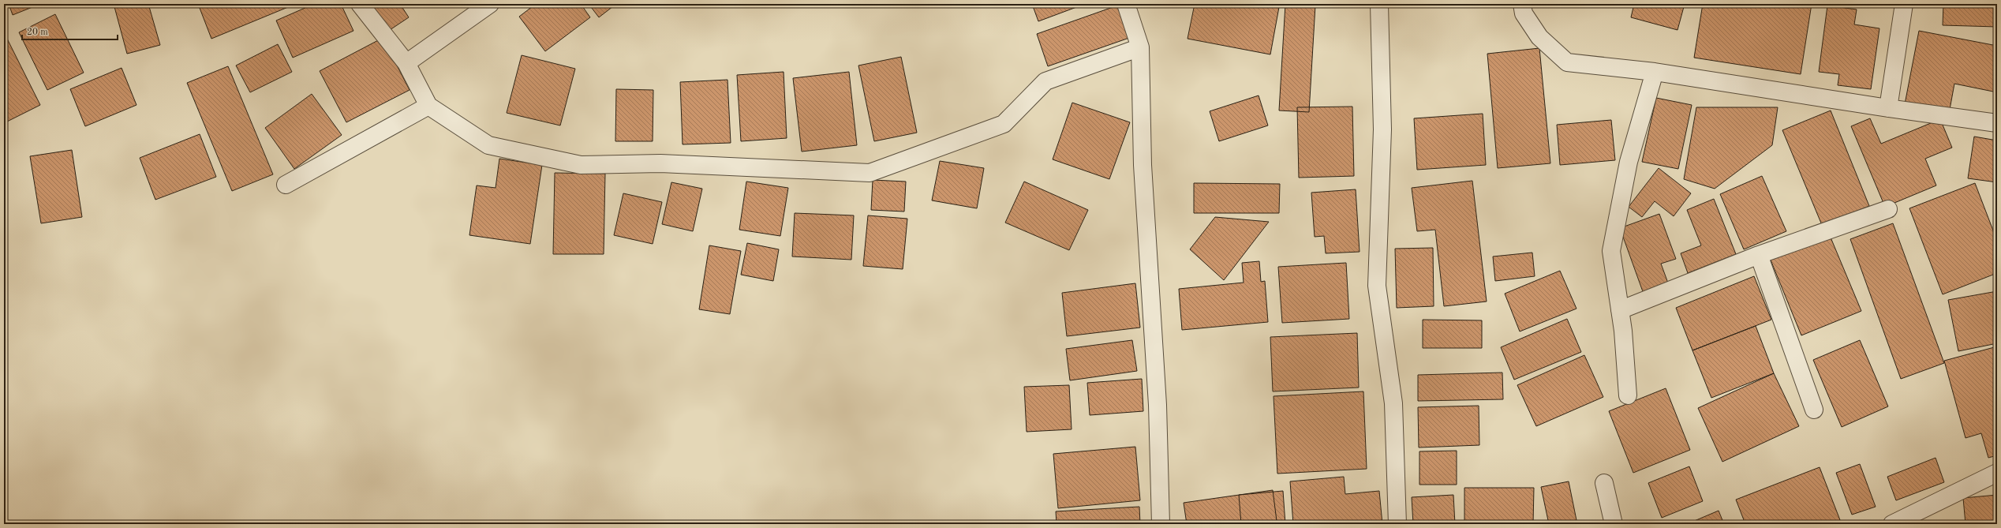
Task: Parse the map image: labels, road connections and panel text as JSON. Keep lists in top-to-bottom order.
{
  "scale_bar": "20 m"
}
